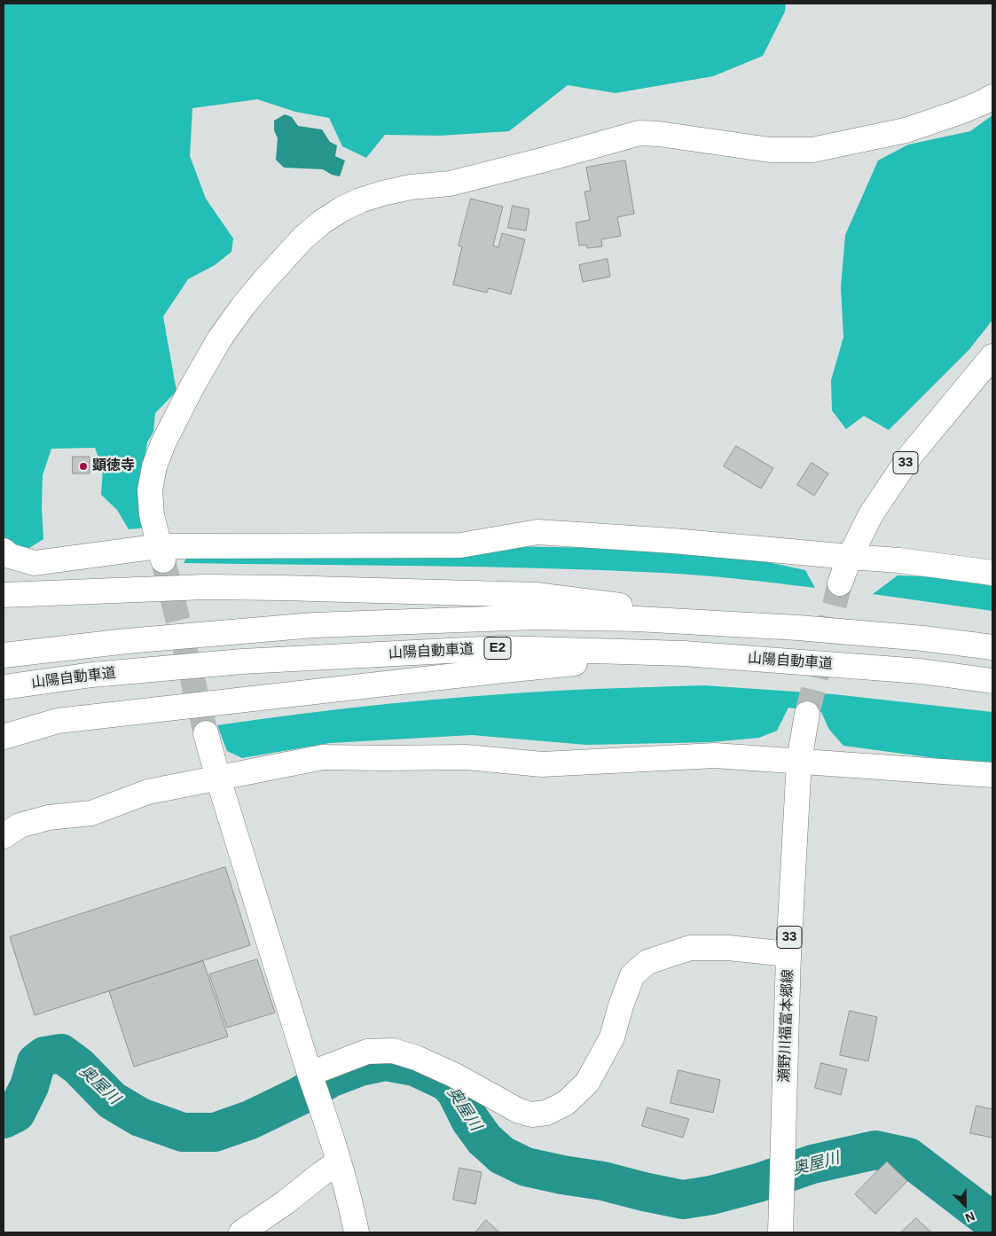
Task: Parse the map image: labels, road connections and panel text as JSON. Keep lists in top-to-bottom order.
{
  "streets": {
    "main road": [
      "33",
      "E2",
      "山陽自動車道",
      "瀬野川福富本郷線"
    ]
  },
  "water": ["奥屋川"],
  "places": ["顕徳寺"],
  "north": "bottom right"
}
